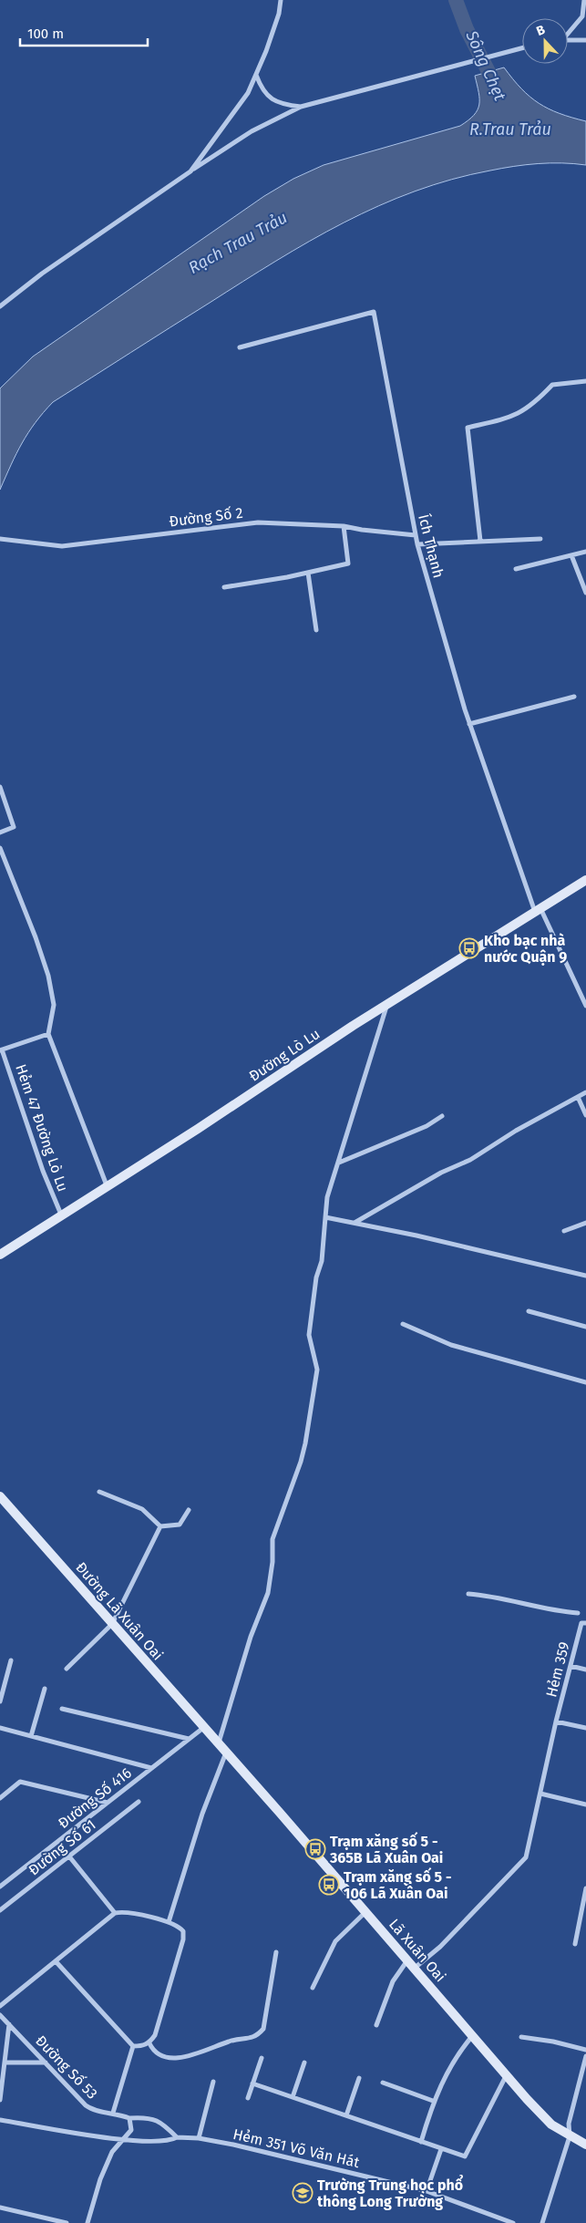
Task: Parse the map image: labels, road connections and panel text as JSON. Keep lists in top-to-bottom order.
{
  "streets": {
    "main road": ["Đường Lò Lu", "Đường Lã Xuân Oai", "Lã Xuân Oai"],
    "street": [
      "Đường Số 2",
      "Ích Thạnh",
      "Hẻm 47 Đường Lò Lu",
      "Hẻm 359",
      "Đường Số 416",
      "Đường Số 61",
      "Đường Số 53",
      "Hẻm 351 Võ Văn Hát"
    ]
  },
  "crossings": [
    ["Đường Số 2", "Ích Thạnh"],
    ["Ích Thạnh", "Đường Lò Lu"],
    ["Đường Lò Lu", "Hẻm 47 Đường Lò Lu"],
    ["Đường Lã Xuân Oai", "Đường Số 416"],
    ["Đường Lã Xuân Oai", "Lã Xuân Oai"],
    ["Hẻm 359", "Lã Xuân Oai"]
  ],
  "water": ["Sông Chẹt", "R.Trau Trảu", "Rạch Trau Trảu"],
  "places": {
    "bus stop": ["Kho bạc nhà nước Quận 9", "Trạm xăng số 5 - 365B Lã Xuân Oai", "Trạm xăng số 5 - 106 Lã Xuân Oai"],
    "school or university": ["Trường Trung học phổ thông Long Trường"]
  },
  "scale_bar": "100 m",
  "north": "top"
}
